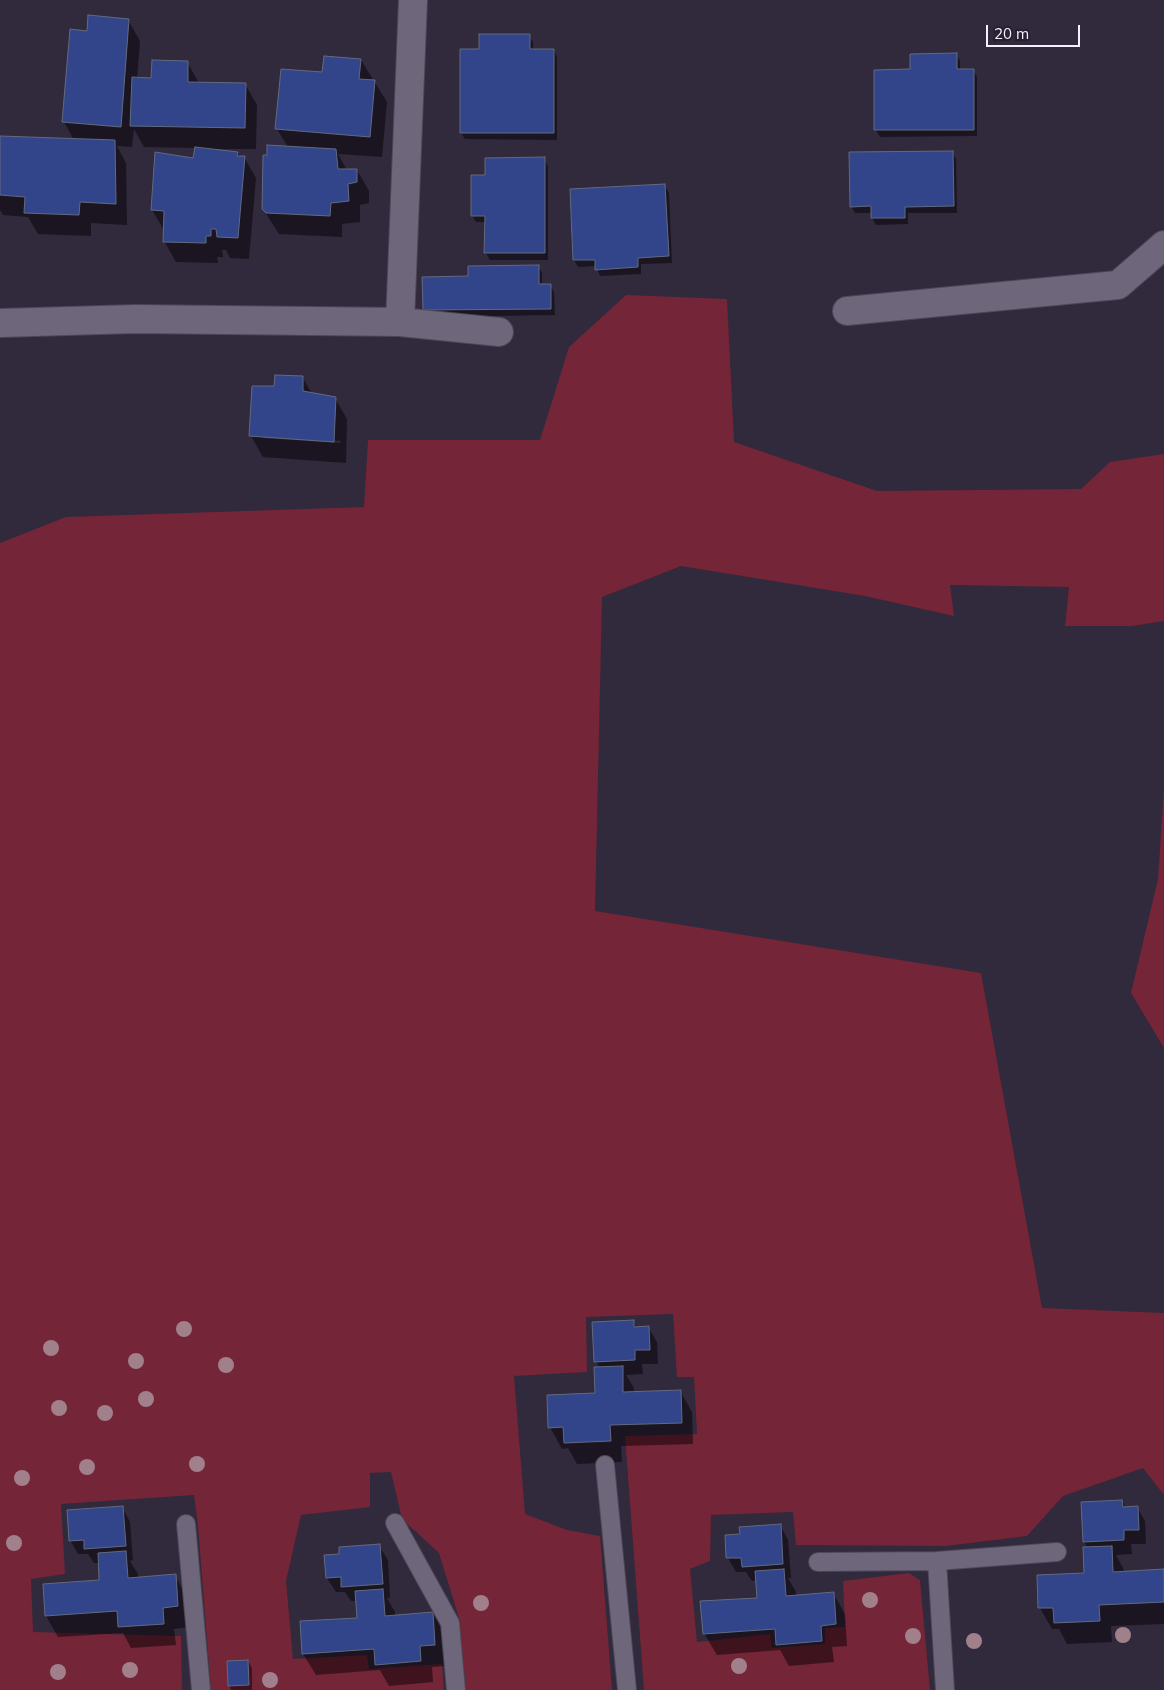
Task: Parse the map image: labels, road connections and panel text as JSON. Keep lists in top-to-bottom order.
{
  "scale_bar": "20 m"
}
